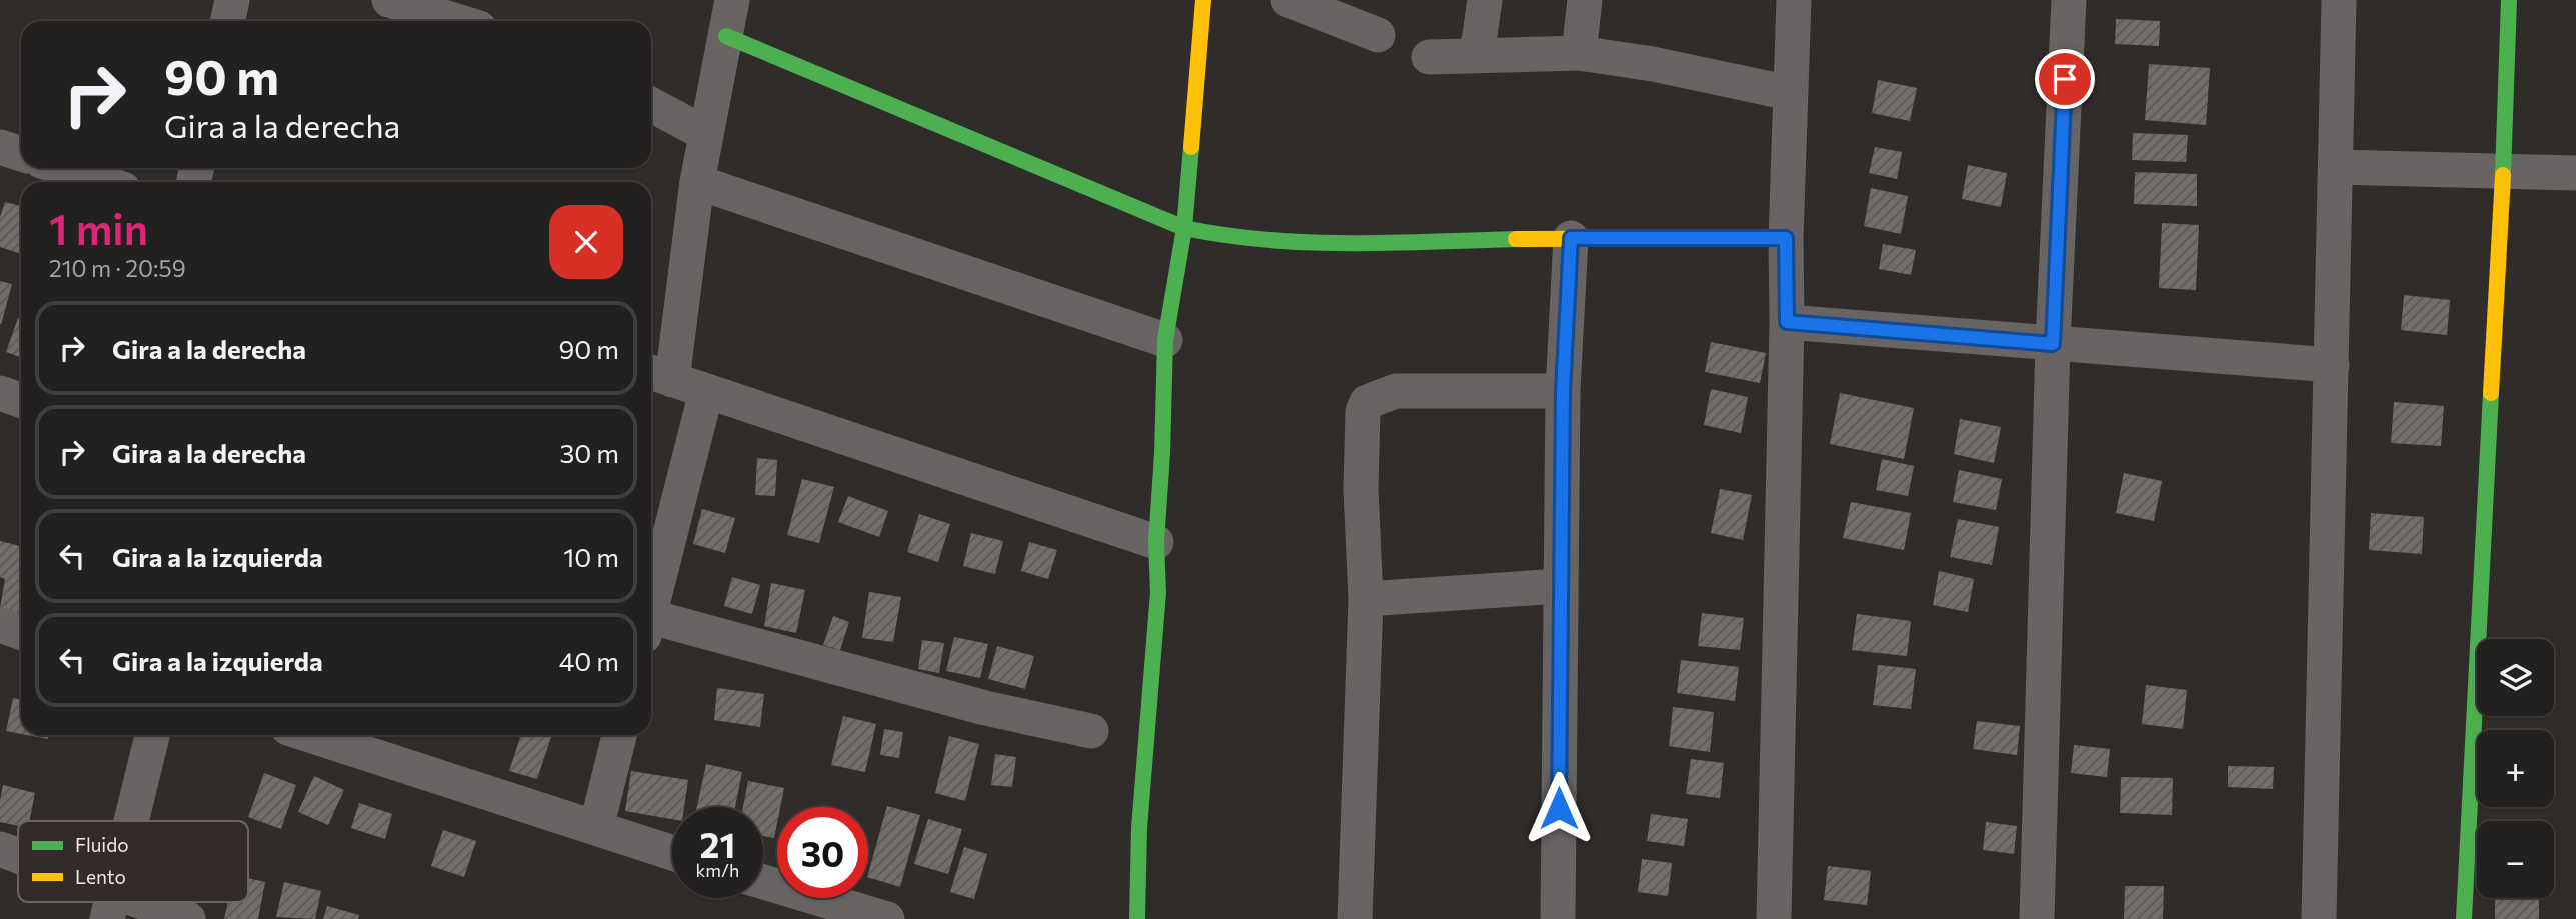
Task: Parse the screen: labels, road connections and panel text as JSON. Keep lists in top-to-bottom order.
{
  "legend": ["Fluido", "Lento"],
  "page": {
    "turn": ["90 m", "Gira a la derecha"],
    "heading": ["1 min", "210 m · 20:59"],
    "list": [
      {
        "name": "Gira a la derecha",
        "value": "90 m"
      },
      {
        "name": "Gira a la derecha",
        "value": "30 m"
      },
      {
        "name": "Gira a la izquierda",
        "value": "10 m"
      },
      {
        "name": "Gira a la izquierda",
        "value": "40 m"
      }
    ],
    "map_buttons": ["+", "−"],
    "speed": "21 km/h",
    "limit": "30"
  }
}
